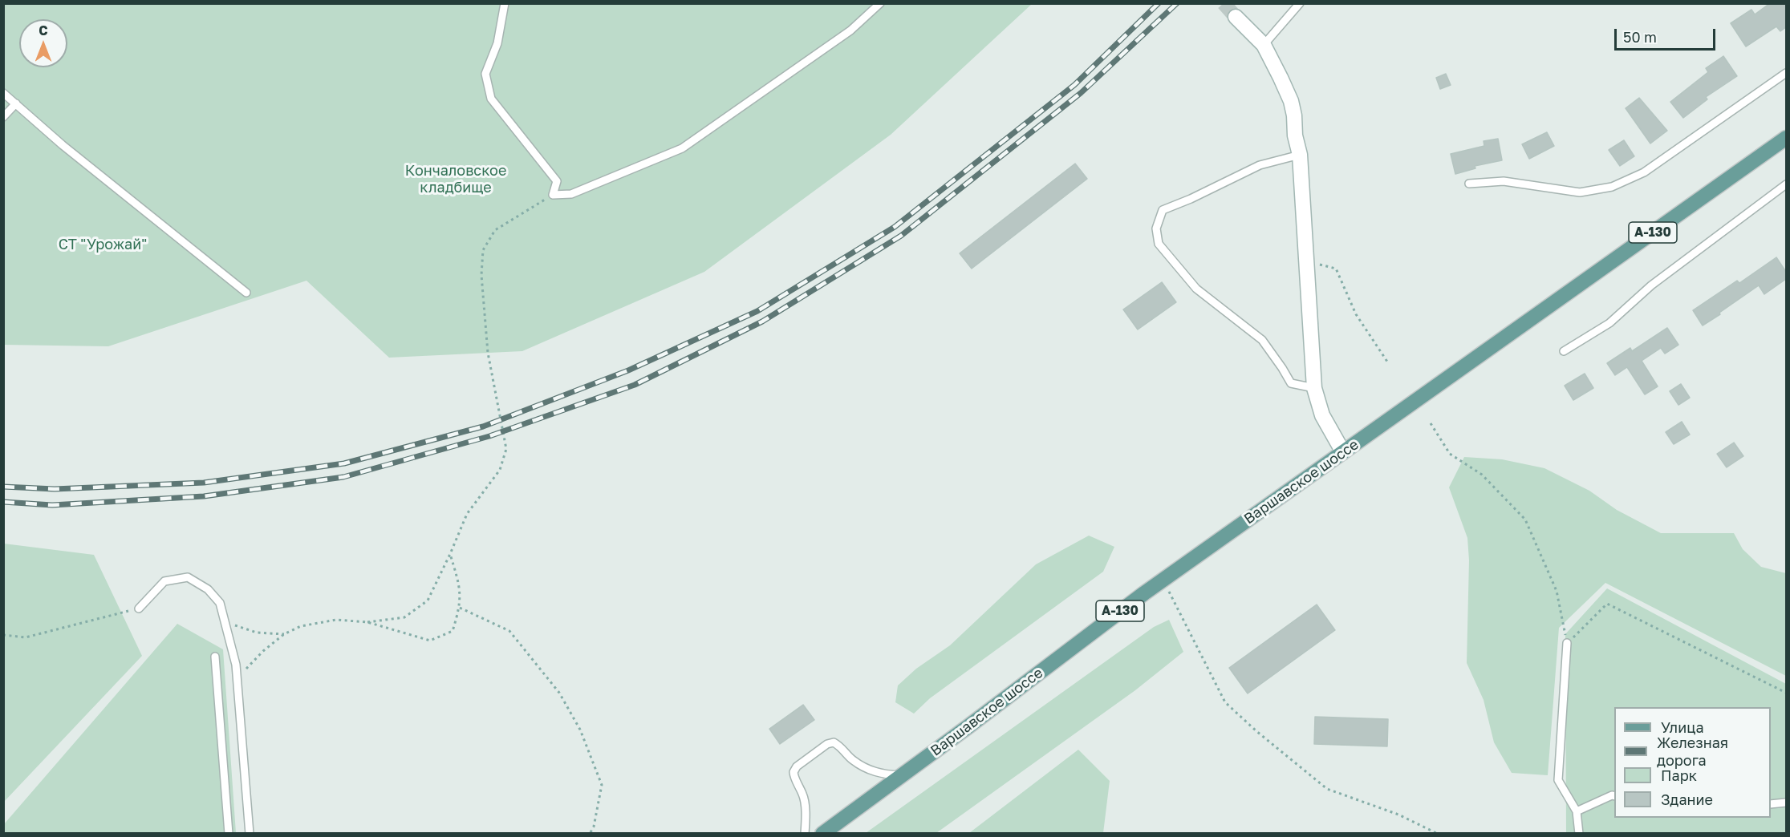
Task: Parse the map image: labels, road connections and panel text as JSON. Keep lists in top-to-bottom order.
{
  "streets": {
    "main road": ["А-130", "Варшавское шоссе"]
  },
  "parks": ["Кончаловское кладбище", "СТ \"Урожай\""],
  "legend": [
    "Улица",
    "Железная дорога",
    "Парк",
    "Здание"
  ],
  "scale_bar": "50 m",
  "north": "top"
}
